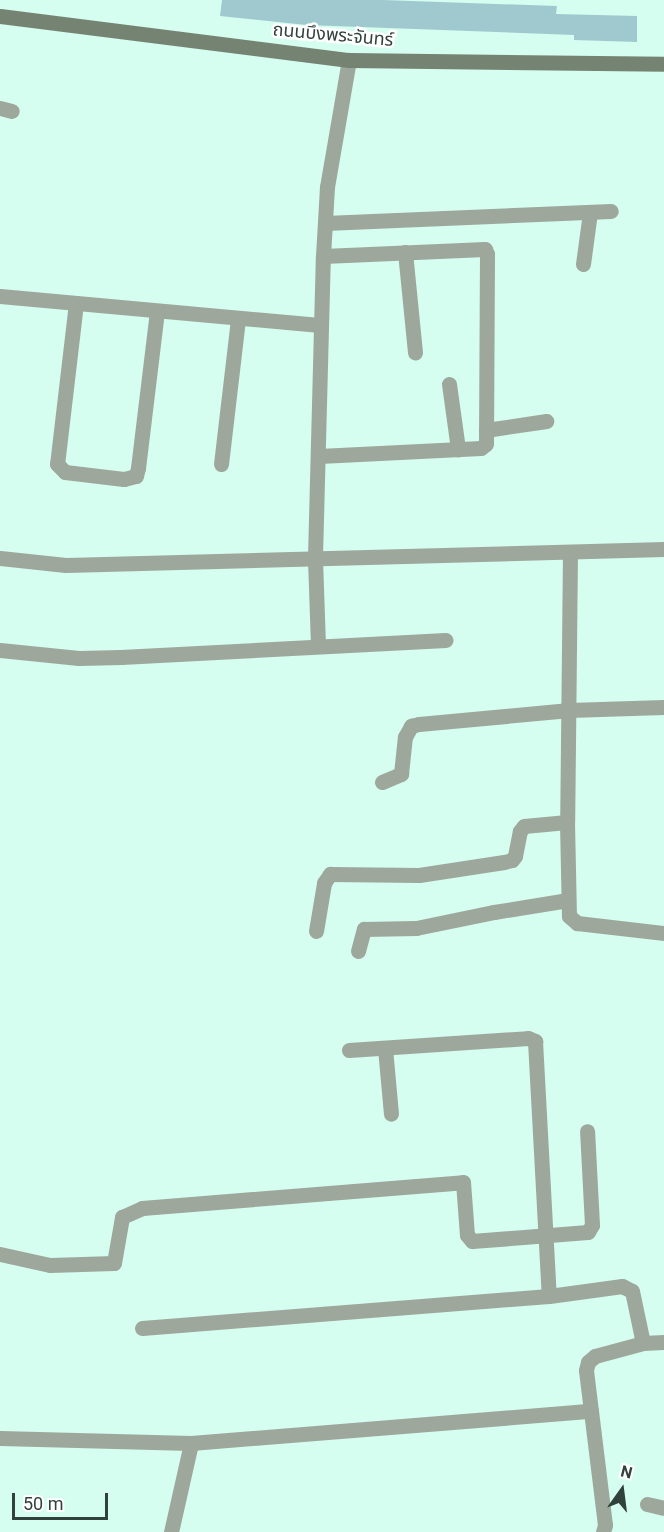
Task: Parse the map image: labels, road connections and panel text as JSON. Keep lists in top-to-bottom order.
{
  "streets": {
    "street": ["ถนนบึงพระจันทร์"]
  },
  "scale_bar": "50 m",
  "north": "top"
}
